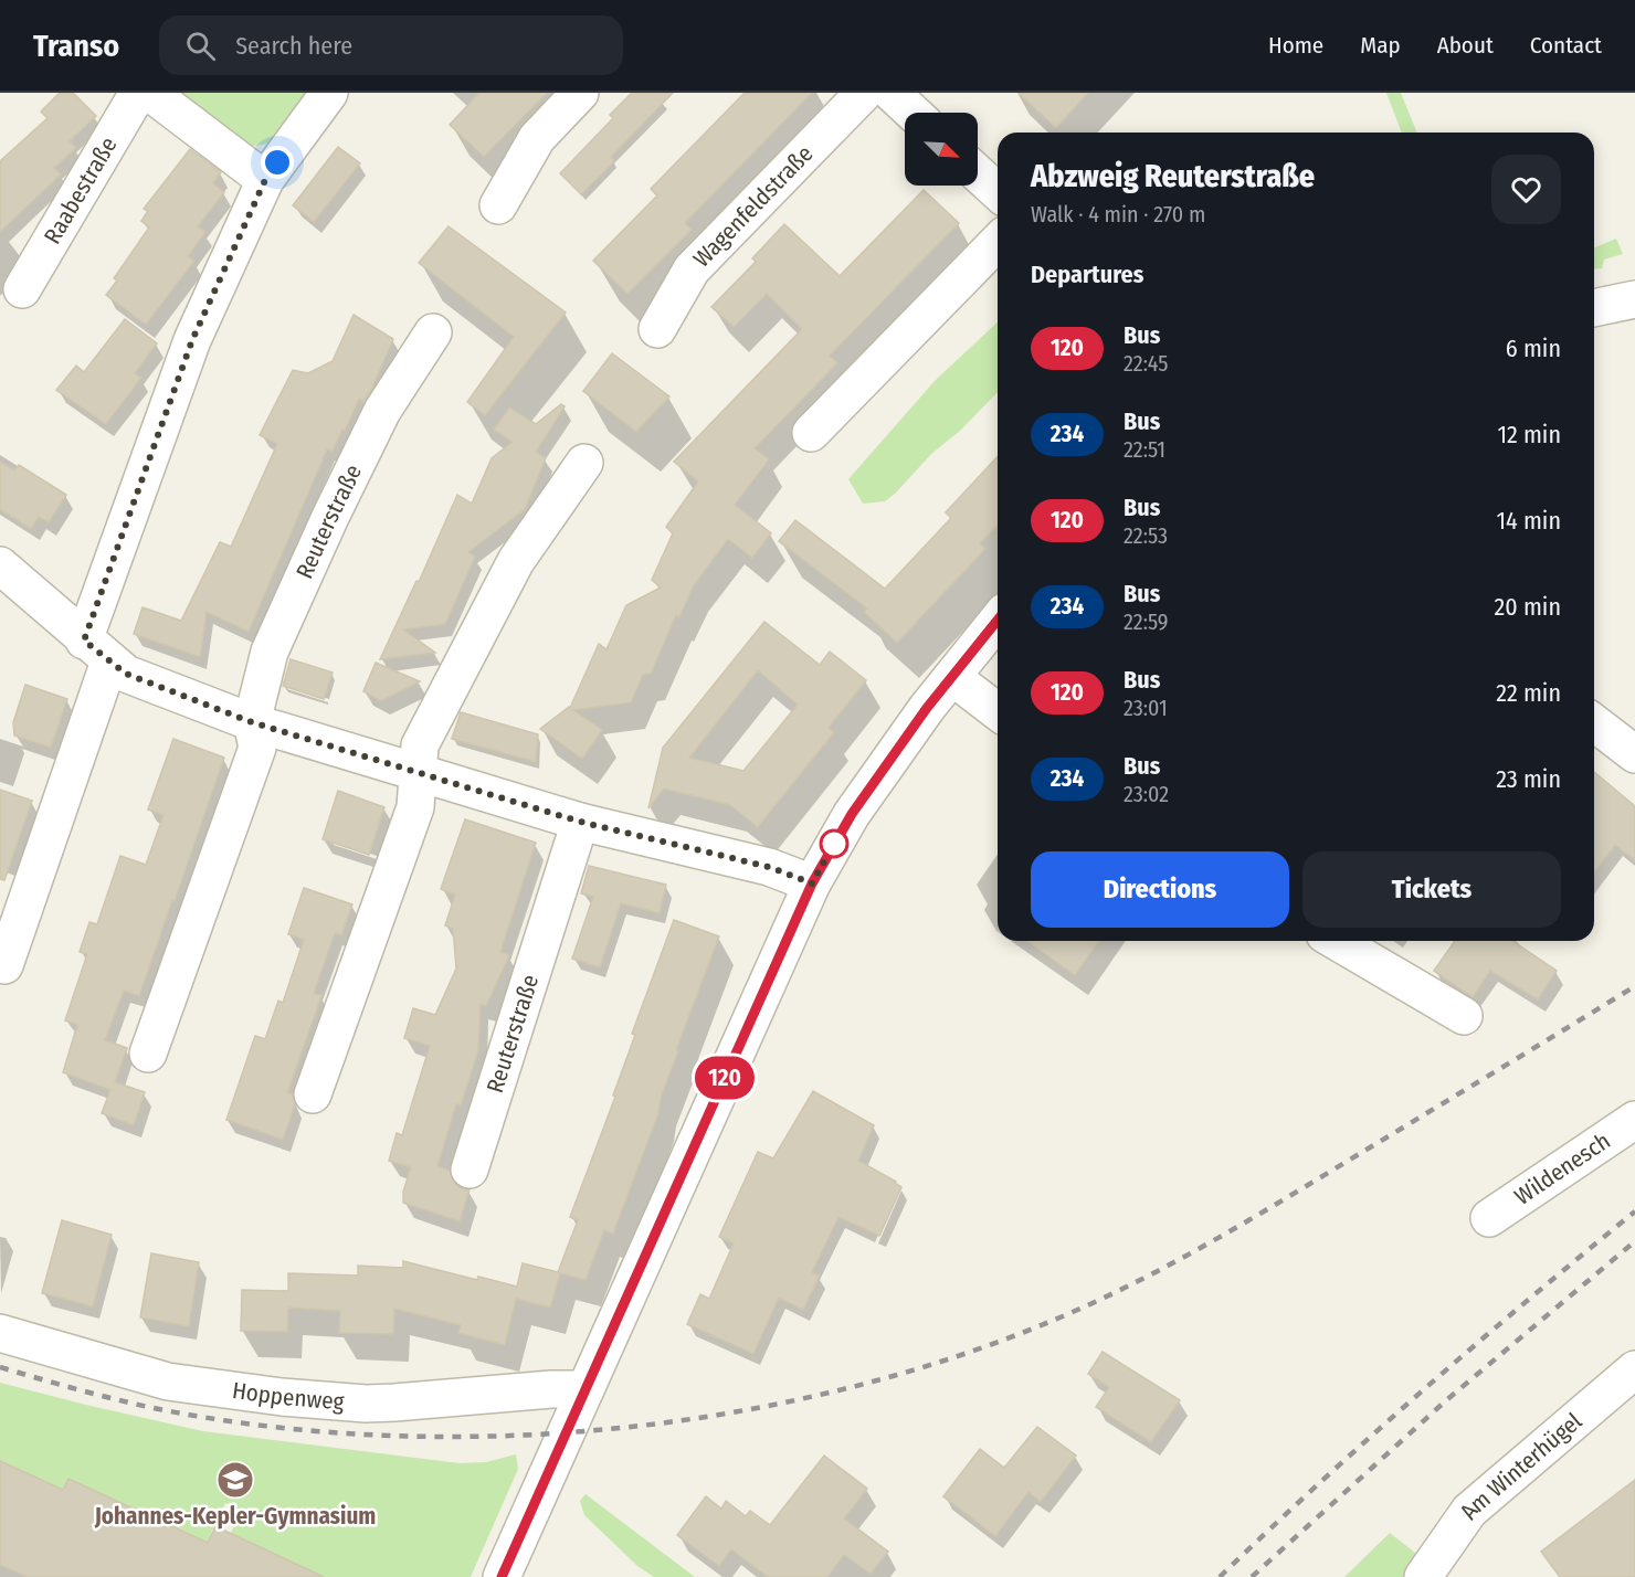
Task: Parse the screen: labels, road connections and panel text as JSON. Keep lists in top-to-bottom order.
{
  "streets": {
    "street": [
      "Raabestraße",
      "Wagenfeldstraße",
      "Reuterstraße",
      "Wildenesch",
      "Hoppenweg",
      "Am Winterhügel"
    ]
  },
  "places": {
    "school or university": ["Johannes-Kepler-Gymnasium"]
  },
  "lines": ["bus line 120"],
  "north": "bottom right",
  "page": {
    "header": "Transo",
    "search": "Search here",
    "nav": [
      "Home",
      "Map",
      "About",
      "Contact"
    ],
    "on_map": "120",
    "heading": [
      ["Abzweig Reuterstraße", "Walk · 4 min · 270 m"],
      "Departures"
    ],
    "list": [
      {
        "mark": "120",
        "name": "Bus",
        "note": "22:45",
        "value": "6 min"
      },
      {
        "mark": "234",
        "name": "Bus",
        "note": "22:51",
        "value": "12 min"
      },
      {
        "mark": "120",
        "name": "Bus",
        "note": "22:53",
        "value": "14 min"
      },
      {
        "mark": "234",
        "name": "Bus",
        "note": "22:59",
        "value": "20 min"
      },
      {
        "mark": "120",
        "name": "Bus",
        "note": "23:01",
        "value": "22 min"
      },
      {
        "mark": "234",
        "name": "Bus",
        "note": "23:02",
        "value": "23 min"
      }
    ],
    "buttons": ["Directions", "Tickets"]
  }
}
